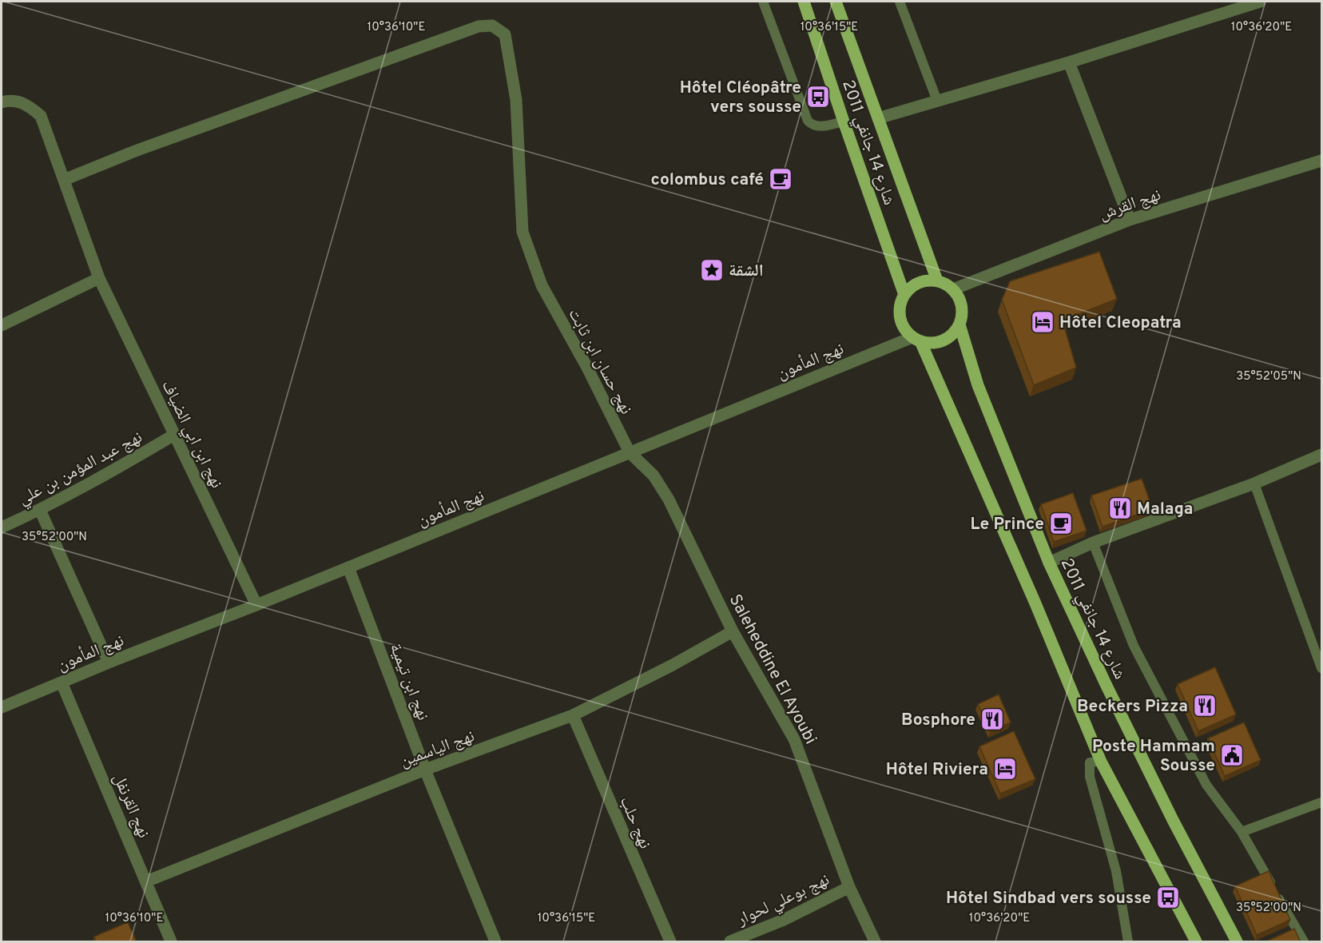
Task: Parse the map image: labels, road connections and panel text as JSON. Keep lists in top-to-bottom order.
{
  "streets": {
    "main road": ["شارع 14 جانفي 2011"],
    "street": [
      "نهج القرش",
      "نهج المأمون",
      "نهج حسان ابن ثابت",
      "نهج ابن ابي الضياف",
      "نهج عبد المؤمن بن علي",
      "Saleheddine El Ayoubi",
      "نهج ابن تيمية",
      "نهج الياسمين",
      "نهج القرنفل",
      "نهج حلب",
      "نهج بوعلي لحوار"
    ]
  },
  "crossings": [
    ["شارع 14 جانفي 2011", "نهج القرش"],
    ["شارع 14 جانفي 2011", "نهج المأمون"],
    ["نهج القرش", "نهج المأمون"],
    ["نهج المأمون", "نهج حسان ابن ثابت"],
    ["نهج المأمون", "نهج ابن ابي الضياف"],
    ["نهج المأمون", "Saleheddine El Ayoubi"],
    ["نهج المأمون", "نهج ابن تيمية"],
    ["نهج المأمون", "نهج القرنفل"],
    ["نهج حسان ابن ثابت", "نهج ابن ابي الضياف"],
    ["نهج حسان ابن ثابت", "Saleheddine El Ayoubi"],
    ["نهج ابن ابي الضياف", "نهج عبد المؤمن بن علي"],
    ["Saleheddine El Ayoubi", "نهج الياسمين"],
    ["Saleheddine El Ayoubi", "نهج بوعلي لحوار"],
    ["نهج ابن تيمية", "نهج الياسمين"],
    ["نهج الياسمين", "نهج القرنفل"],
    ["نهج الياسمين", "نهج حلب"]
  ],
  "places": {
    "bus stop": ["Hôtel Cléopâtre vers sousse", "Hôtel Sindbad vers sousse"],
    "cafe": ["colombus café", "Le Prince"],
    "place": ["الشقة"],
    "hotel": ["Hôtel Cleopatra", "Hôtel Riviera"],
    "restaurant": ["Malaga", "Beckers Pizza", "Bosphore"],
    "public building": ["Poste Hammam Sousse"]
  },
  "coordinates": [
    "10°36'10\"E",
    "10°36'15\"E",
    "10°36'20\"E",
    "35°52'05\"N",
    "35°52'00\"N"
  ]
}
